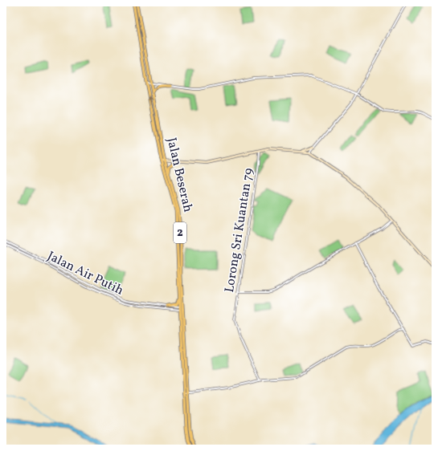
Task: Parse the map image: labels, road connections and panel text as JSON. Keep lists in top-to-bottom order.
{
  "streets": {
    "highway": ["Jalan Beserah", "2"],
    "street": ["Lorong Sri Kuantan 79", "Jalan Air Putih"]
  },
  "crossings": [
    ["Jalan Beserah", "Jalan Air Putih"]
  ]
}
